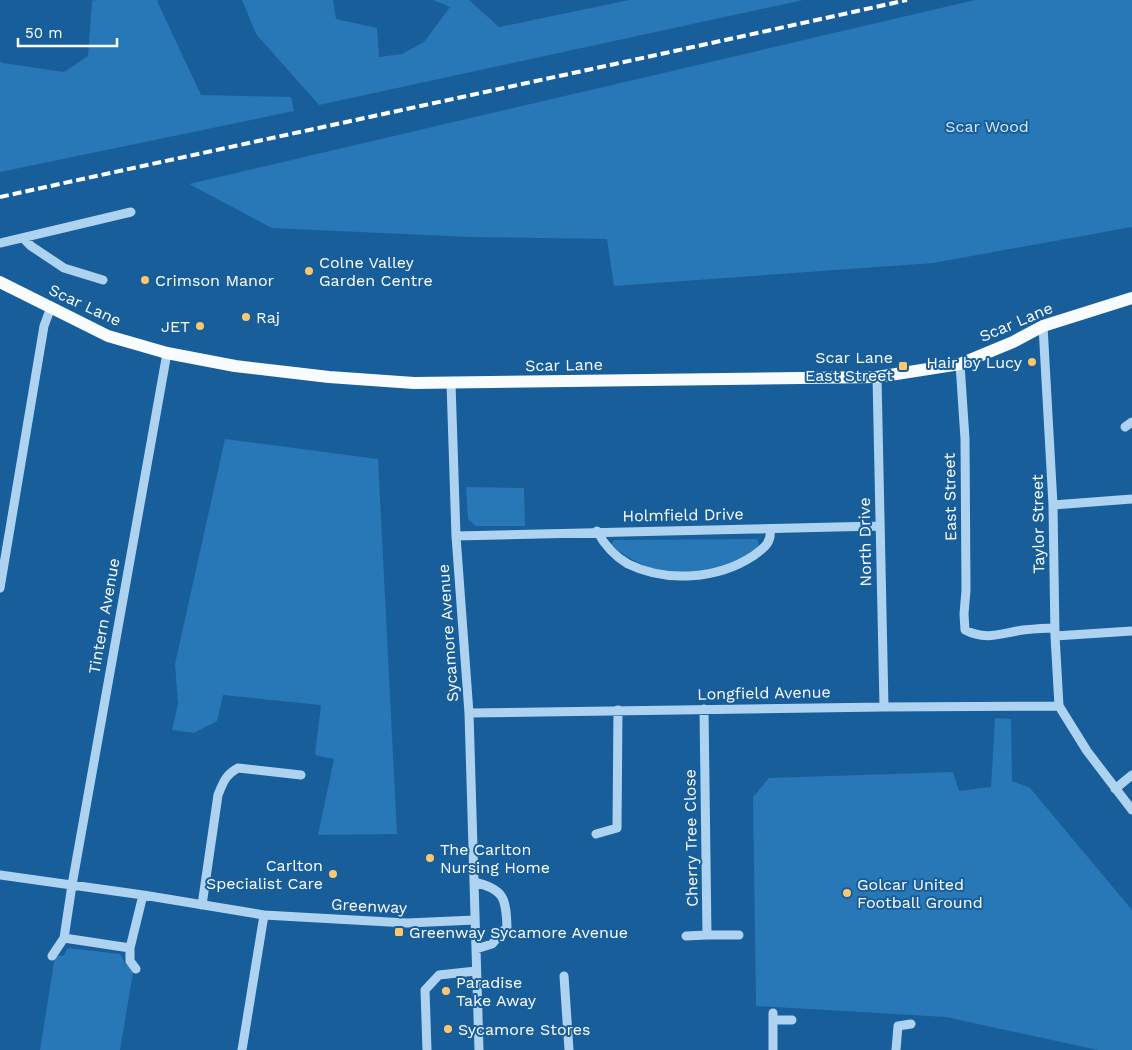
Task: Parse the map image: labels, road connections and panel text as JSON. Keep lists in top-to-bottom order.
{
  "streets": {
    "main road": ["Scar Lane"],
    "street": [
      "East Street",
      "Holmfield Drive",
      "Taylor Street",
      "North Drive",
      "Tintern Avenue",
      "Sycamore Avenue",
      "Longfield Avenue",
      "Cherry Tree Close",
      "Greenway"
    ]
  },
  "crossings": [
    ["Scar Lane", "East Street"],
    ["Scar Lane", "Taylor Street"],
    ["Scar Lane", "North Drive"],
    ["Scar Lane", "Tintern Avenue"],
    ["Scar Lane", "Sycamore Avenue"],
    ["East Street", "Taylor Street"],
    ["Holmfield Drive", "North Drive"],
    ["Holmfield Drive", "Sycamore Avenue"],
    ["Taylor Street", "Longfield Avenue"],
    ["North Drive", "Longfield Avenue"],
    ["Tintern Avenue", "Greenway"],
    ["Sycamore Avenue", "Longfield Avenue"],
    ["Sycamore Avenue", "Greenway"],
    ["Longfield Avenue", "Cherry Tree Close"]
  ],
  "parks": ["Scar Wood"],
  "places": {
    "other": [
      "Colne Valley Garden Centre",
      "Crimson Manor",
      "Raj",
      "JET",
      "Hair by Lucy",
      "The Carlton Nursing Home",
      "Carlton Specialist Care",
      "Golcar United Football Ground",
      "Paradise Take Away",
      "Sycamore Stores"
    ],
    "transit": ["Scar Lane East Street", "Greenway Sycamore Avenue"]
  },
  "scale_bar": "50 m"
}
